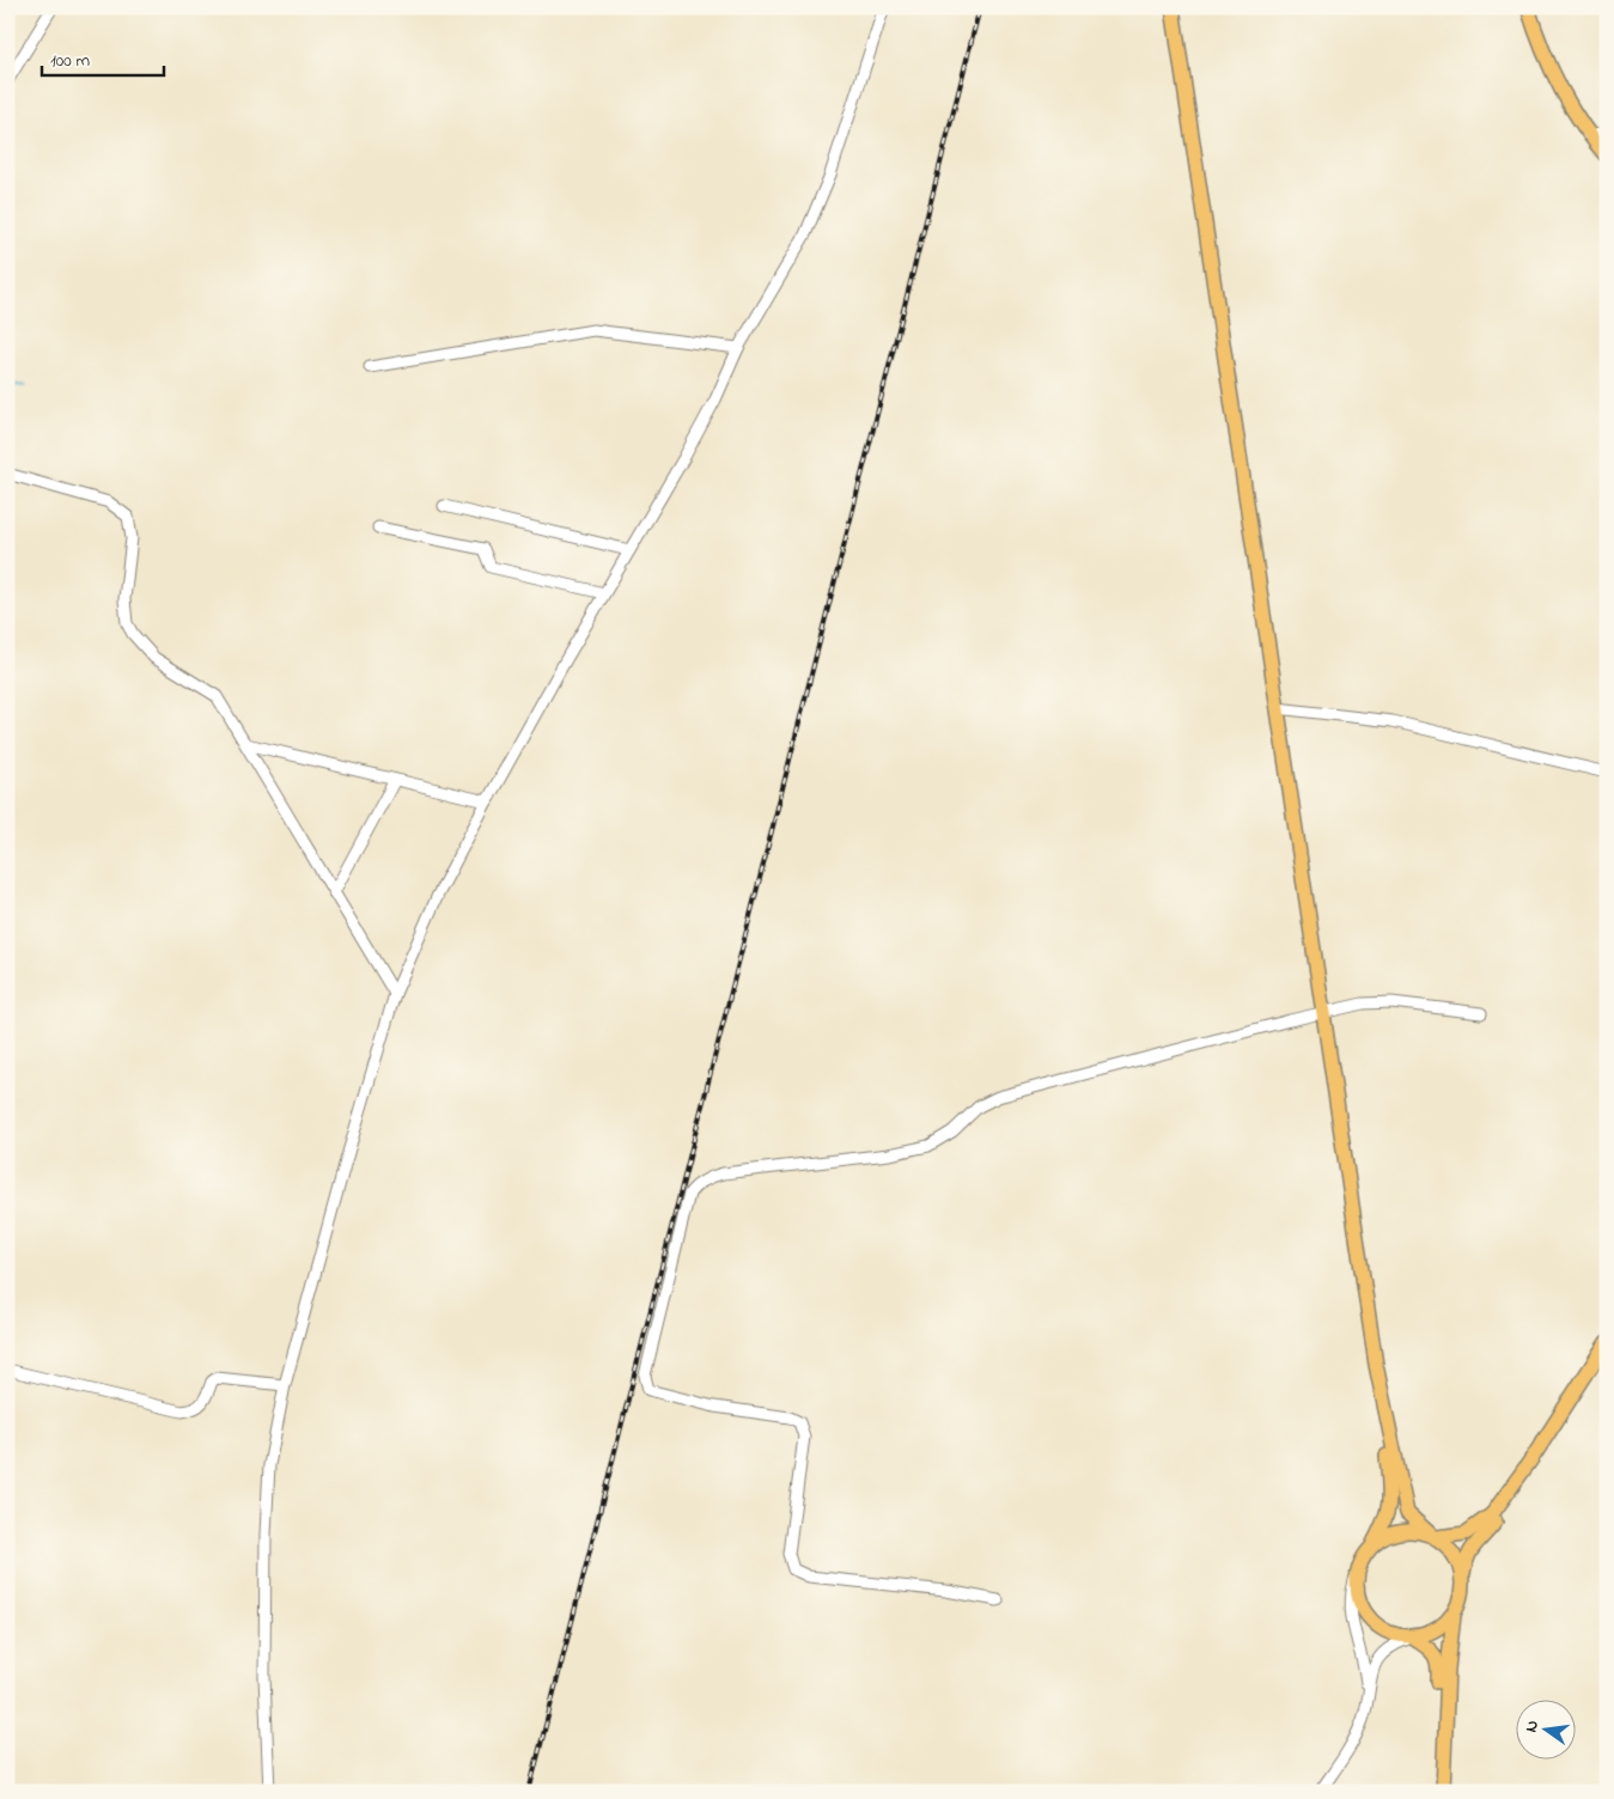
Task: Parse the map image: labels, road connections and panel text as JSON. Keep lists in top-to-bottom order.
{
  "scale_bar": "100 m",
  "north": "left"
}
